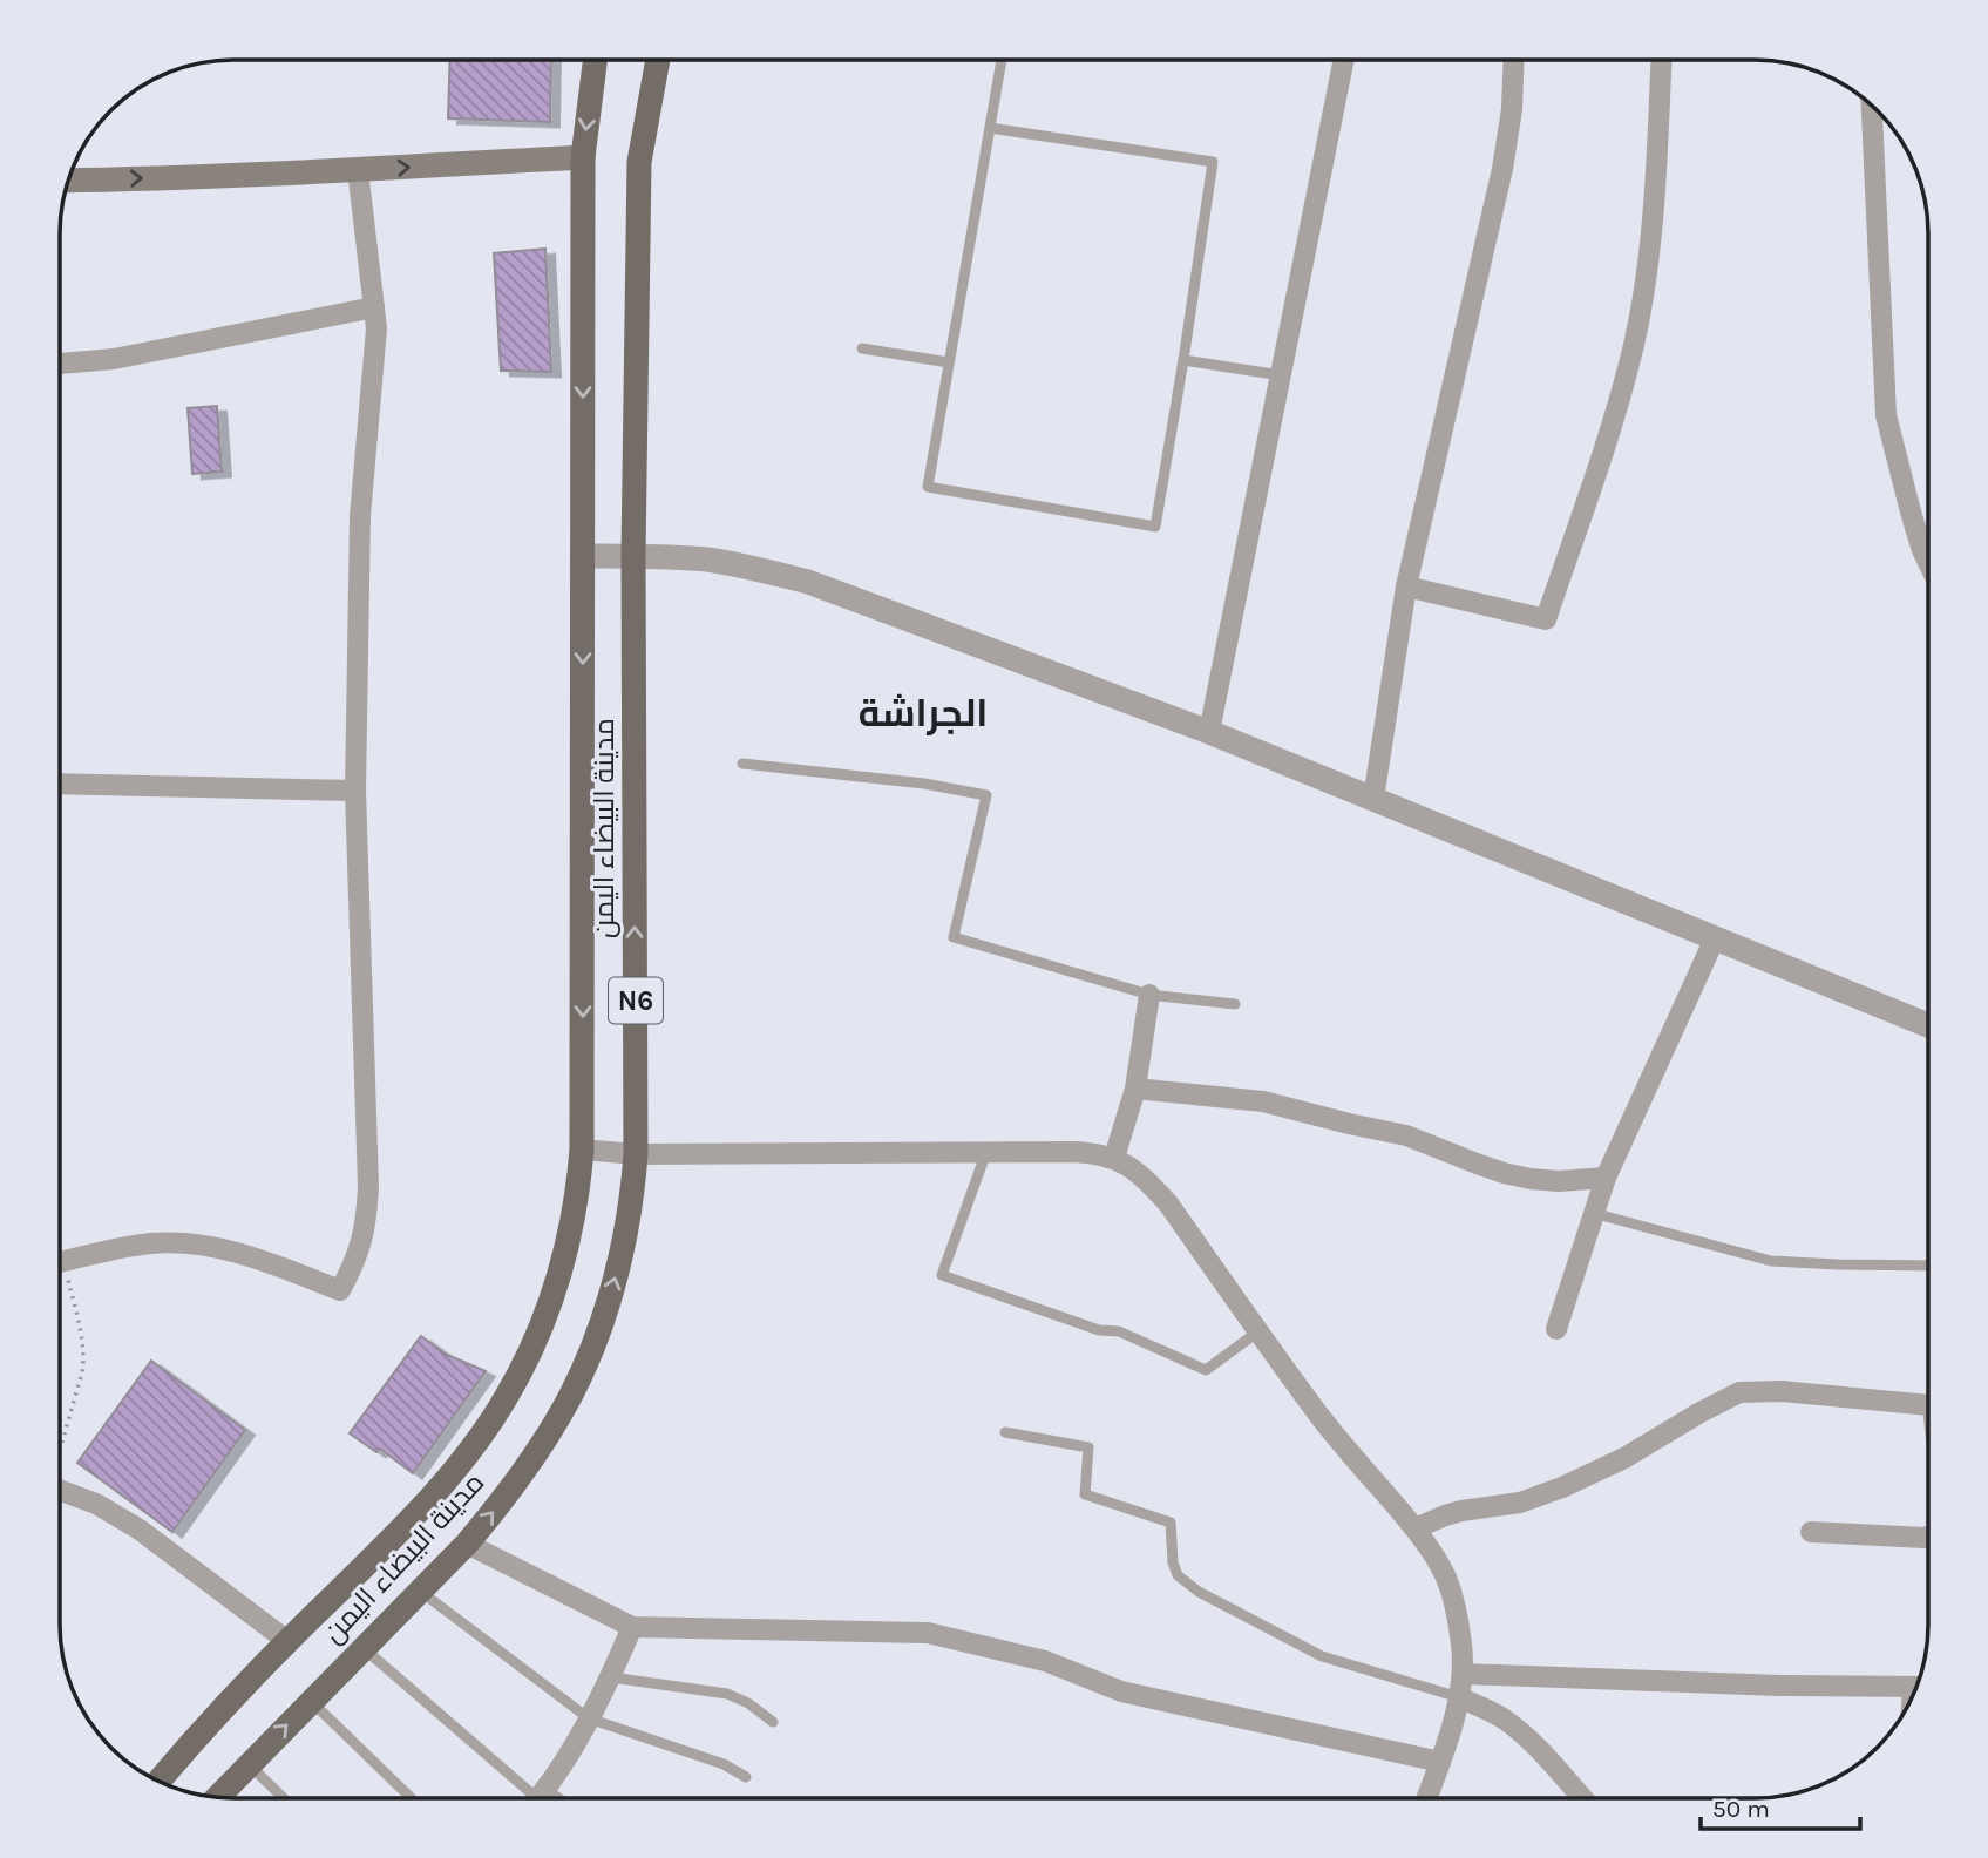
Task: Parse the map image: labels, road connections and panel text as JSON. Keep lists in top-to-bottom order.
{
  "streets": {
    "main road": ["مدينة البيضاء اليمن", "N6"]
  },
  "districts": ["الجراشة"],
  "scale_bar": "50 m"
}
